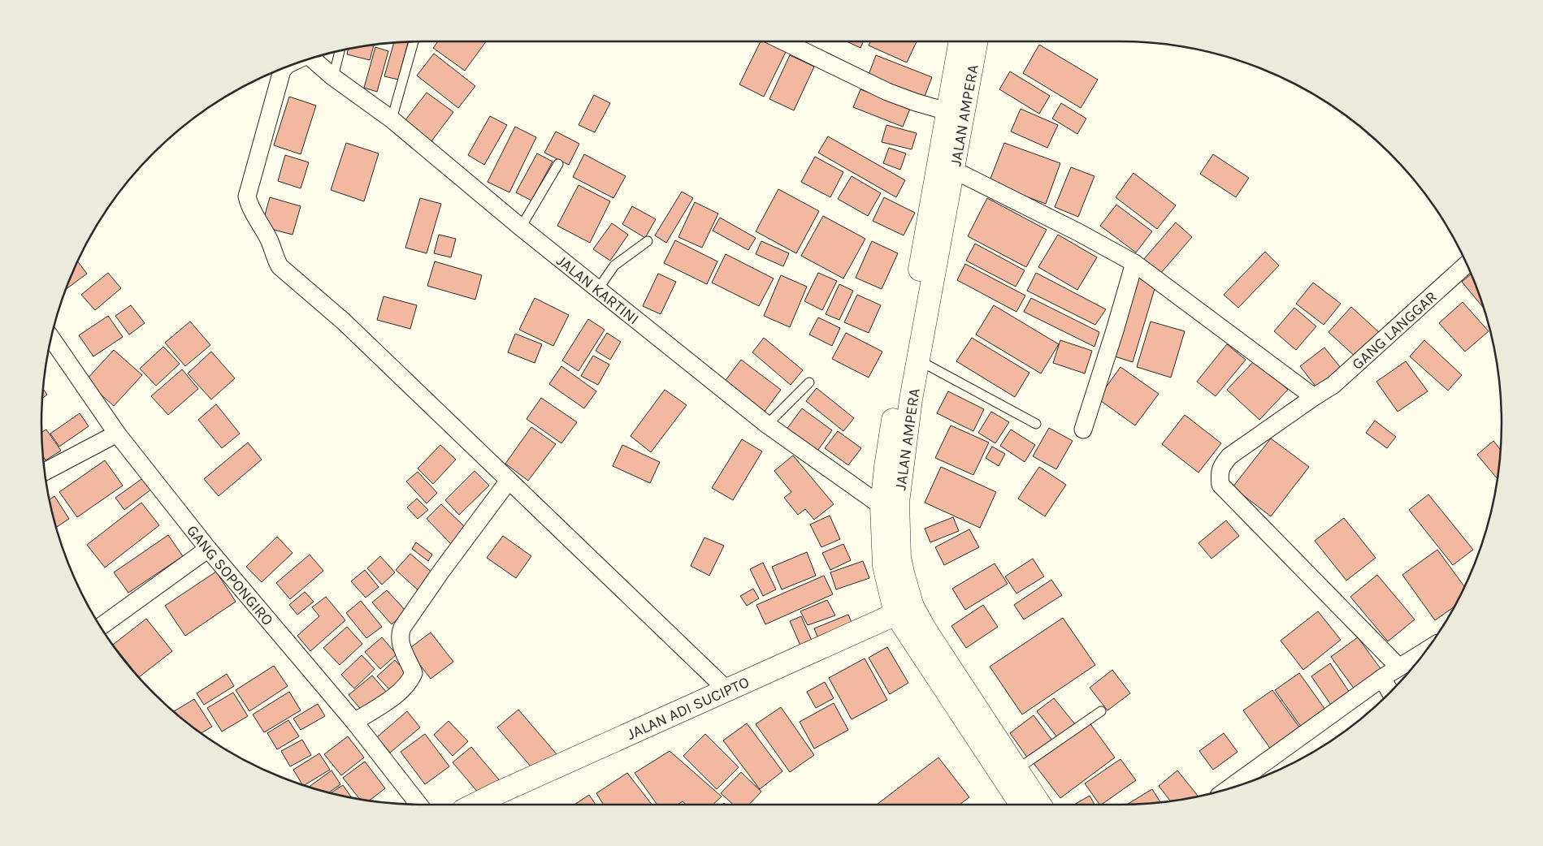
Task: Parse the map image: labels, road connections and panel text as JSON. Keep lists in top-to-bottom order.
{
  "streets": {
    "main road": ["JALAN AMPERA", "JALAN ADI SUCIPTO"],
    "street": ["JALAN KARTINI", "GANG LANGGAR", "GANG SOPONGIRO"]
  },
  "crossings": [
    ["JALAN AMPERA", "JALAN KARTINI"],
    ["JALAN AMPERA", "JALAN ADI SUCIPTO"]
  ]
}
